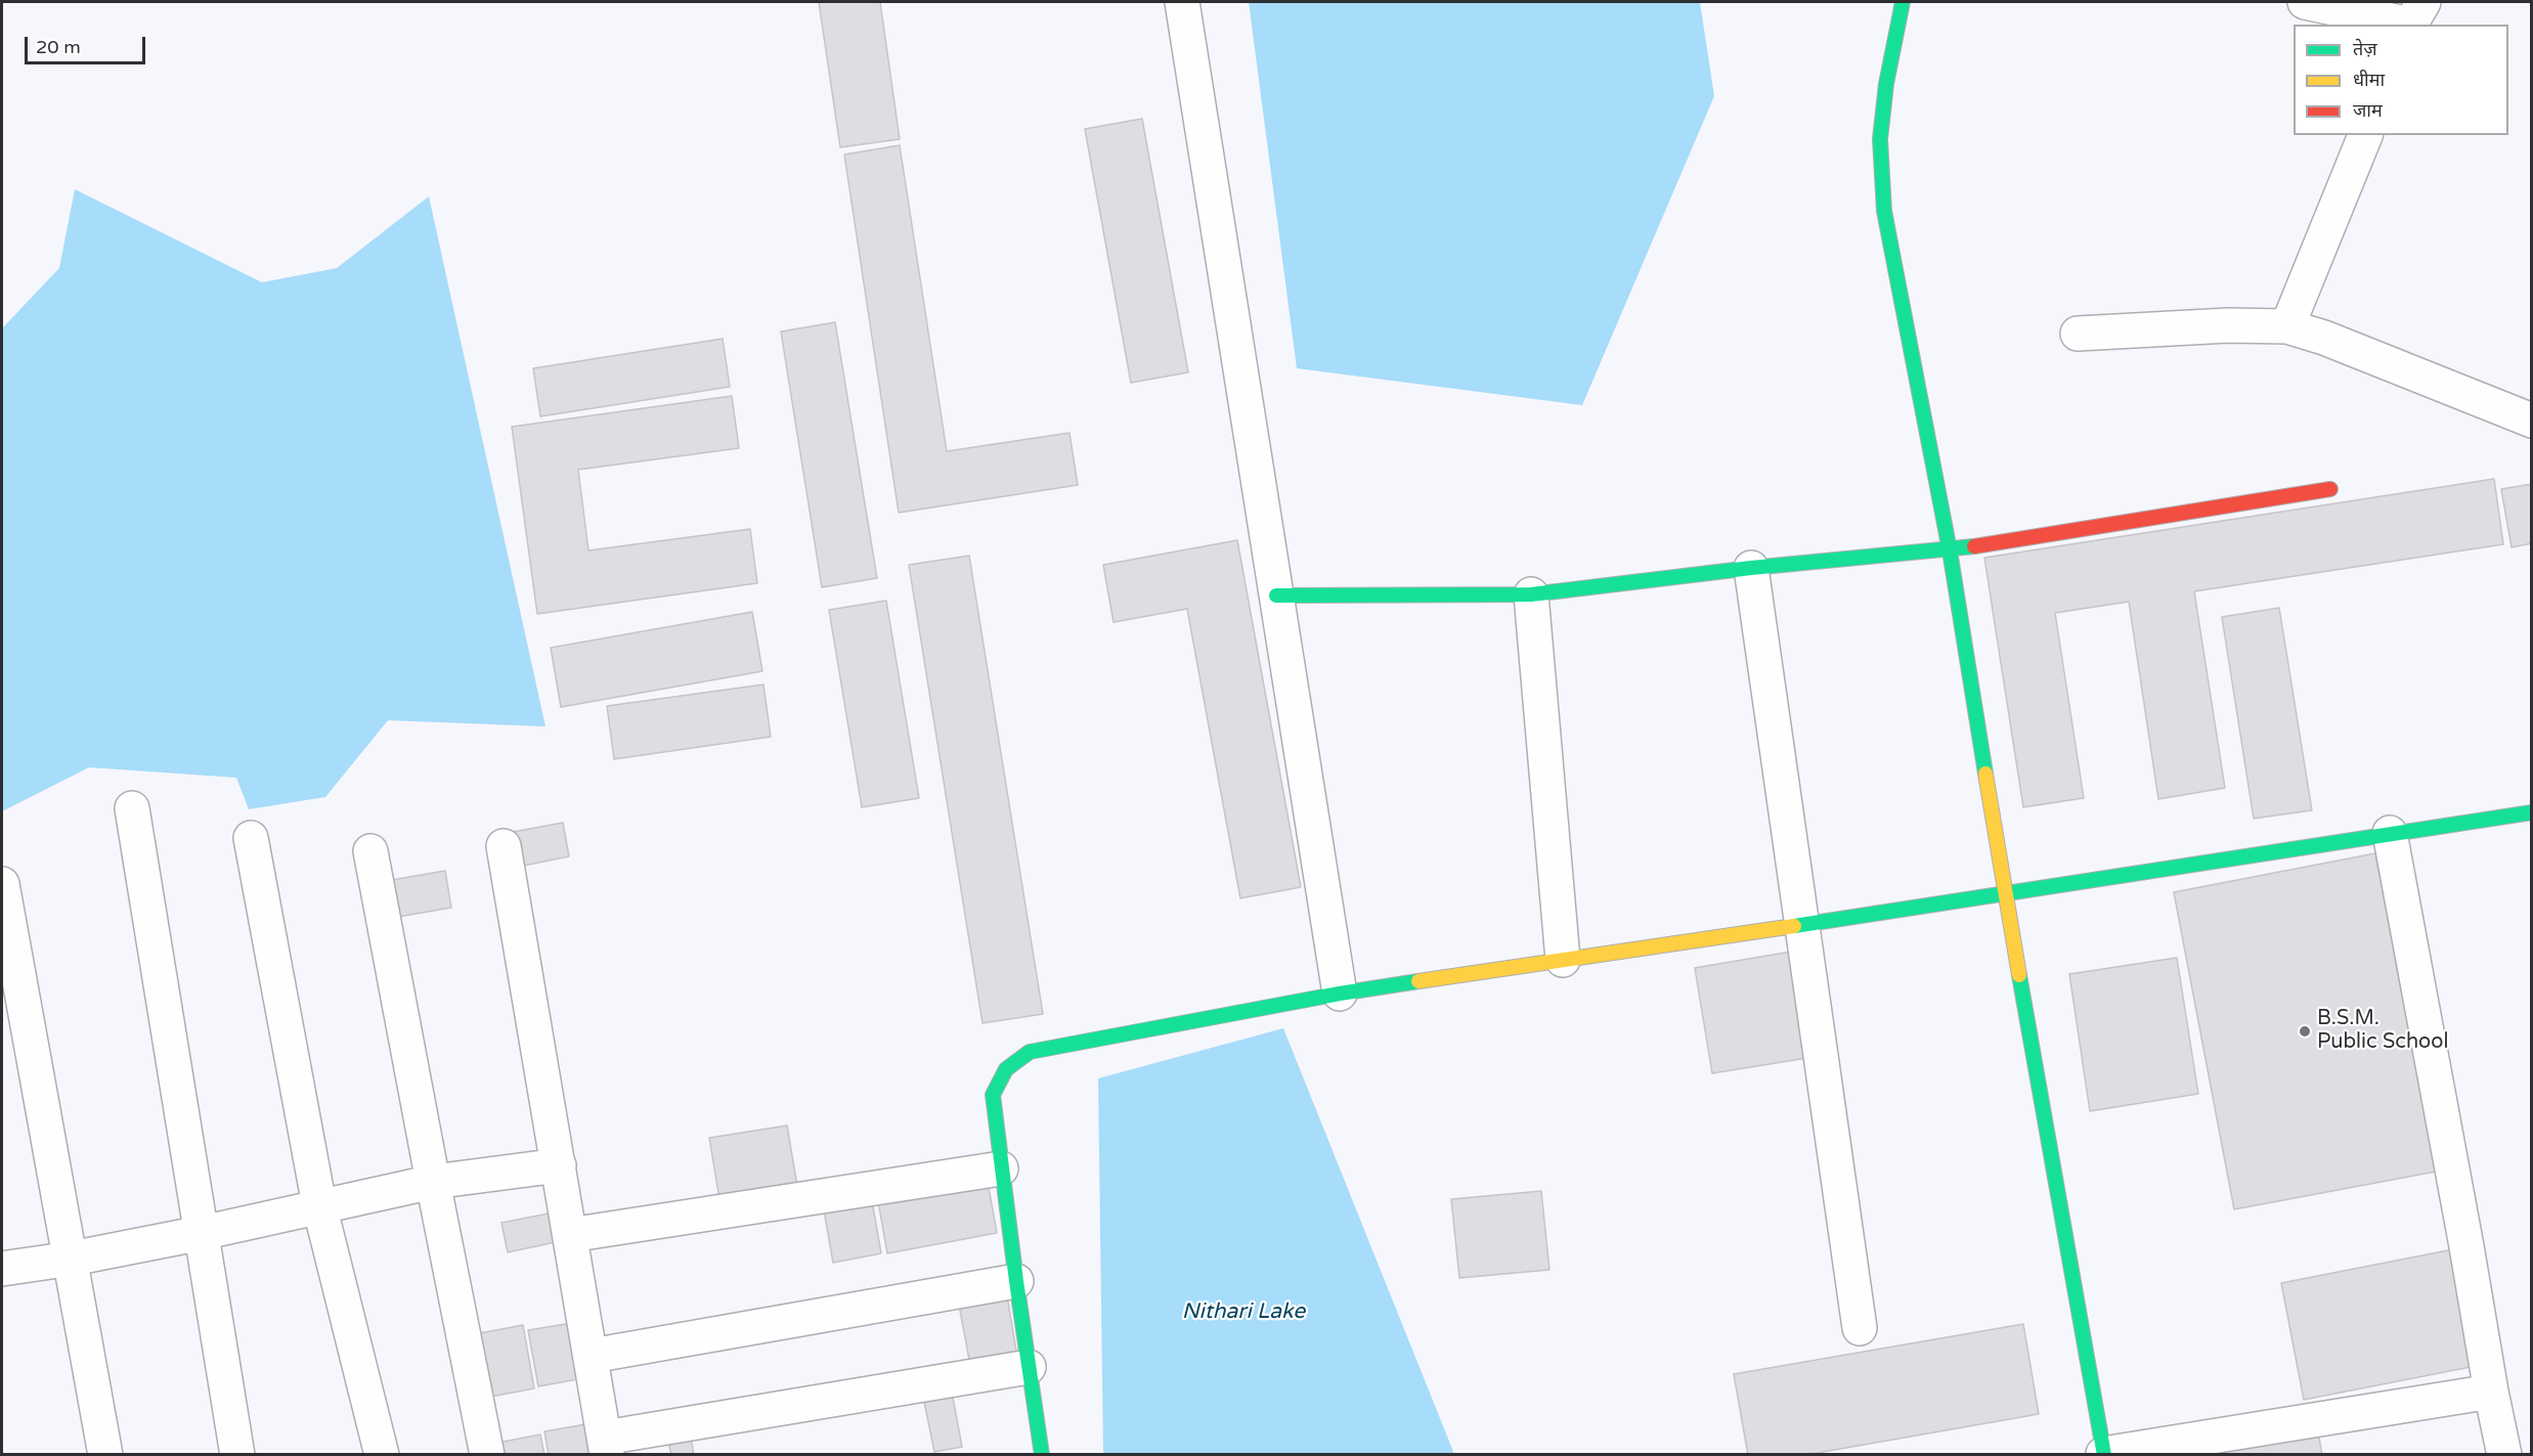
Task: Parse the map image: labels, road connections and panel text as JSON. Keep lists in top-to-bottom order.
{
  "water": ["Nithari Lake"],
  "places": ["B.S.M. Public School"],
  "legend": ["तेज़", "धीमा", "जाम"],
  "scale_bar": "20 m"
}
